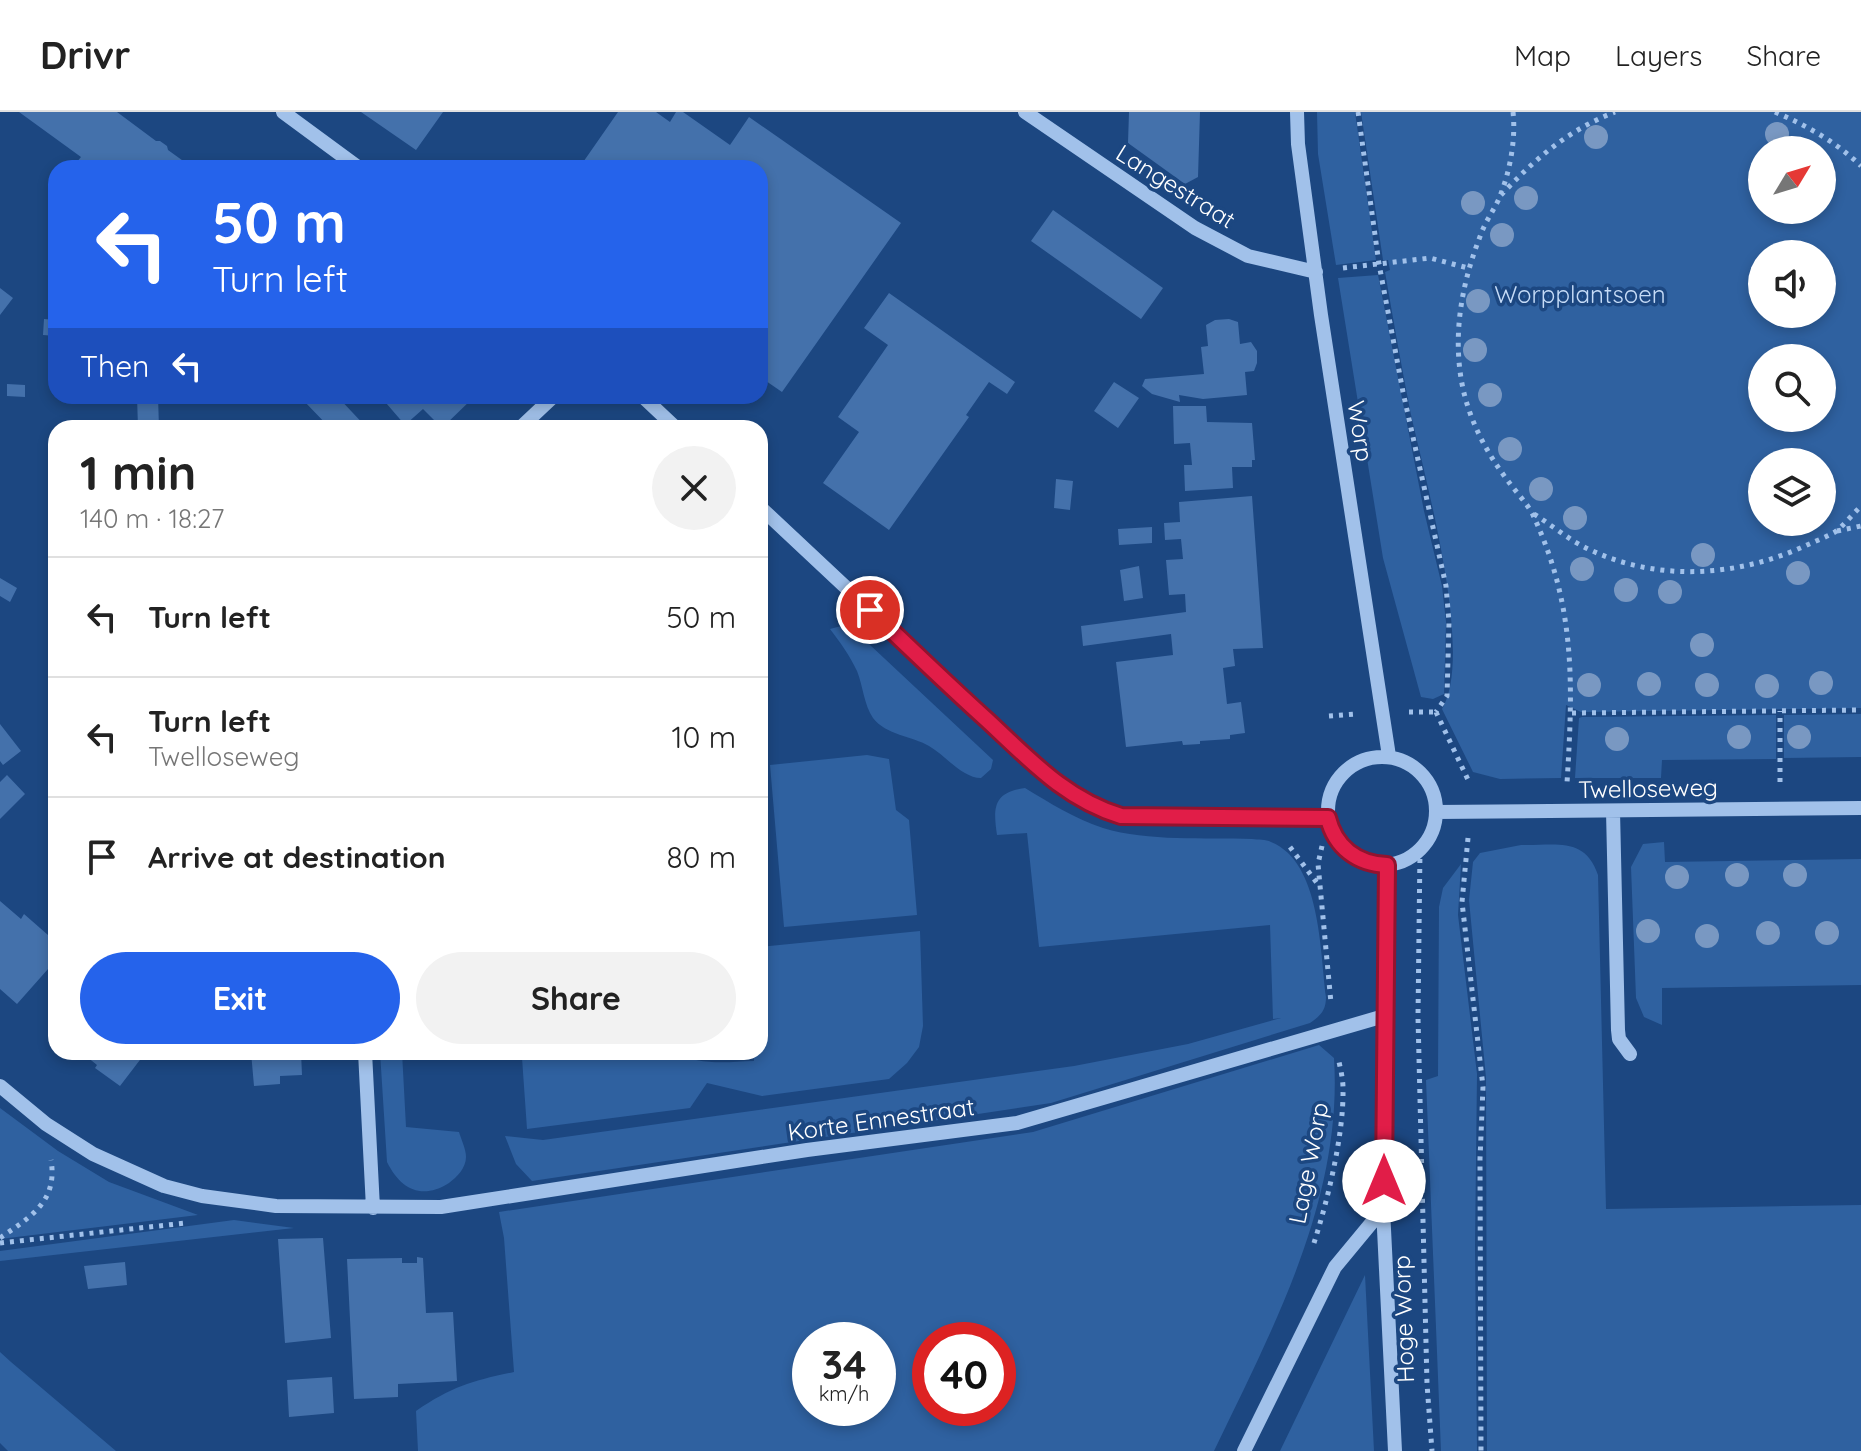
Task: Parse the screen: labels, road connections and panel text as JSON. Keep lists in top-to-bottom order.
{
  "streets": {
    "street": [
      "Langestraat",
      "Worp",
      "Twelloseweg",
      "Korte Ennestraat",
      "Hoge Worp"
    ],
    "path": ["Lage Worp"]
  },
  "crossings": [
    ["Langestraat", "Worp"],
    ["Worp", "Twelloseweg"],
    ["Worp", "Lage Worp"],
    ["Worp", "Hoge Worp"],
    ["Twelloseweg", "Lage Worp"],
    ["Twelloseweg", "Hoge Worp"],
    ["Korte Ennestraat", "Lage Worp"],
    ["Korte Ennestraat", "Hoge Worp"],
    ["Lage Worp", "Hoge Worp"]
  ],
  "parks": ["Worpplantsoen"],
  "north": "top right",
  "page": {
    "header": "Drivr",
    "nav": ["Map", "Layers", "Share"],
    "turn": ["50 m", "Turn left"],
    "then": "Then",
    "heading": ["1 min", "140 m · 18:27"],
    "list": [
      {
        "name": "Turn left",
        "value": "50 m"
      },
      {
        "name": "Turn left",
        "note": "Twelloseweg",
        "value": "10 m"
      },
      {
        "name": "Arrive at destination",
        "value": "80 m"
      }
    ],
    "buttons": ["Exit", "Share"],
    "speed": "34 km/h",
    "limit": "40"
  }
}
